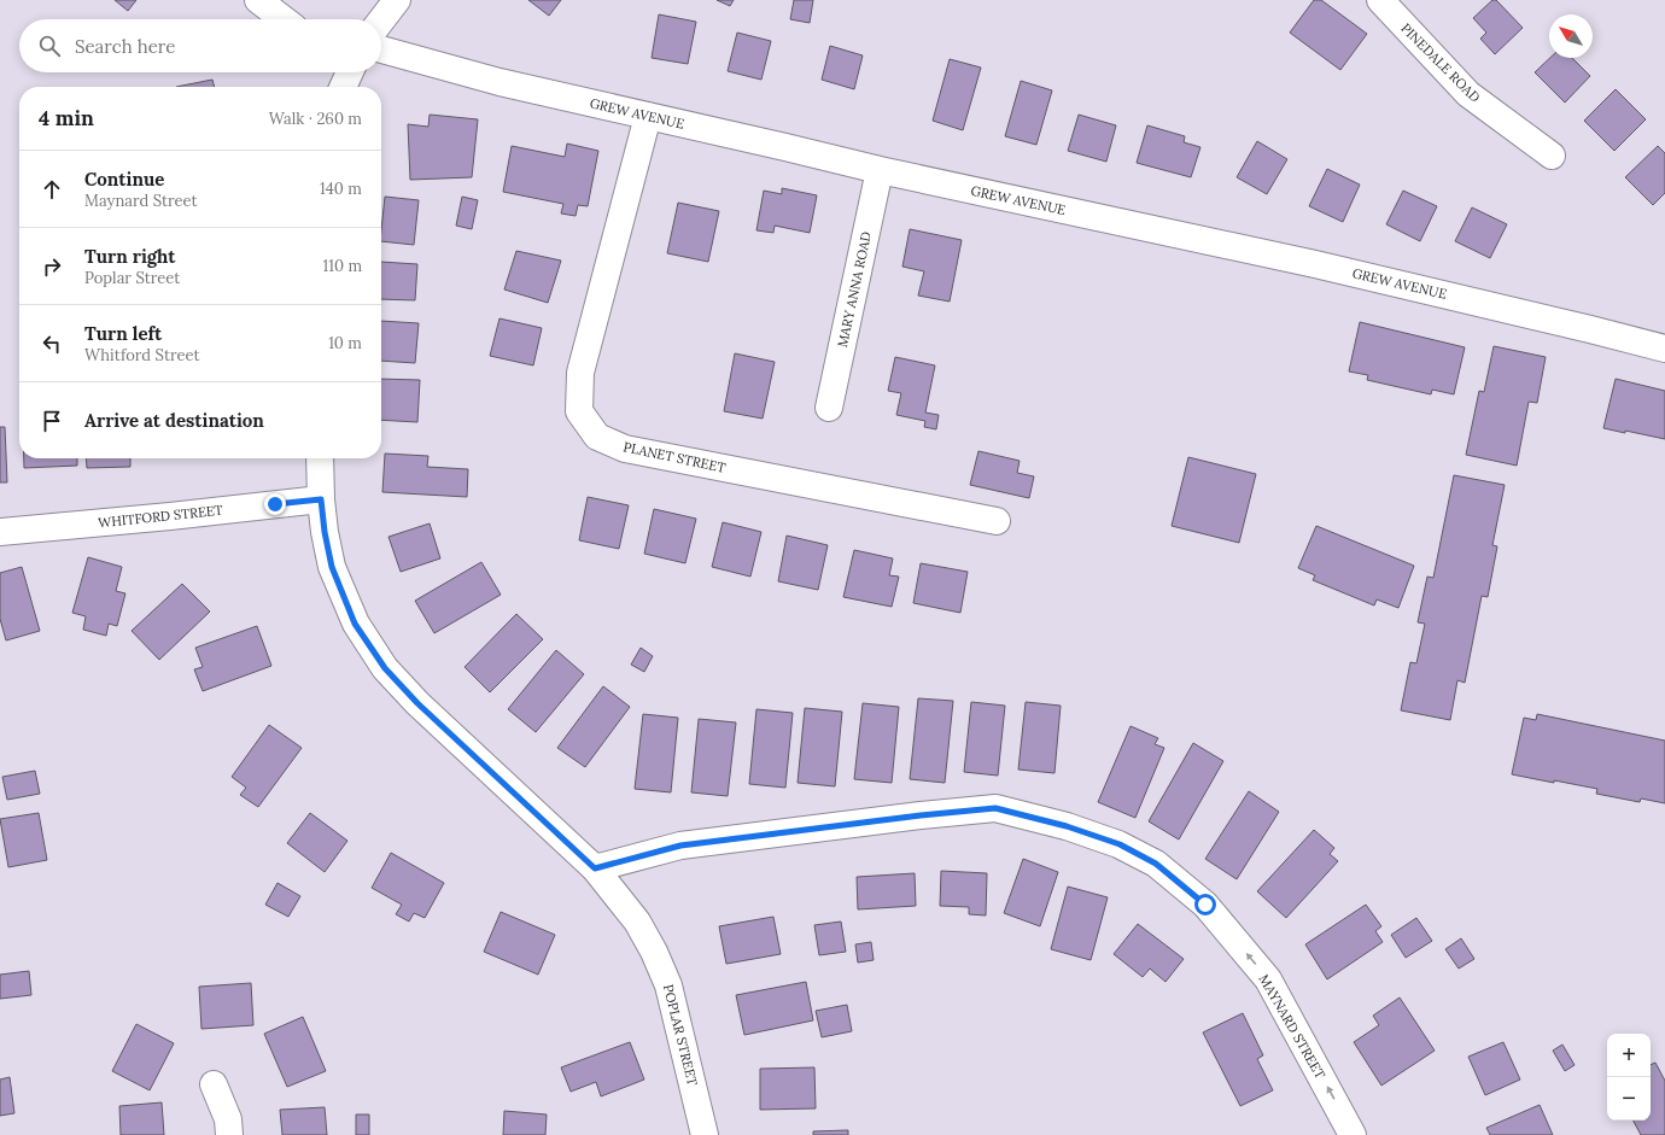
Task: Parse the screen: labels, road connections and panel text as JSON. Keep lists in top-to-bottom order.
{
  "streets": {
    "street": [
      "PINEDALE ROAD",
      "GREW AVENUE",
      "MARY ANNA ROAD",
      "PLANET STREET",
      "WHITFORD STREET",
      "MAYNARD STREET",
      "POPLAR STREET"
    ]
  },
  "crossings": [
    ["GREW AVENUE", "MARY ANNA ROAD"],
    ["GREW AVENUE", "PLANET STREET"],
    ["WHITFORD STREET", "POPLAR STREET"],
    ["MAYNARD STREET", "POPLAR STREET"]
  ],
  "one_way": ["MAYNARD STREET"],
  "north": "top left",
  "page": {
    "search": "Search here",
    "heading": ["4 min", "Walk · 260 m"],
    "list": [
      ["Continue", "Maynard Street", "140 m"],
      ["Turn right", "Poplar Street", "110 m"],
      ["Turn left", "Whitford Street", "10 m"],
      "Arrive at destination"
    ],
    "map_buttons": ["+", "−"]
  }
}
